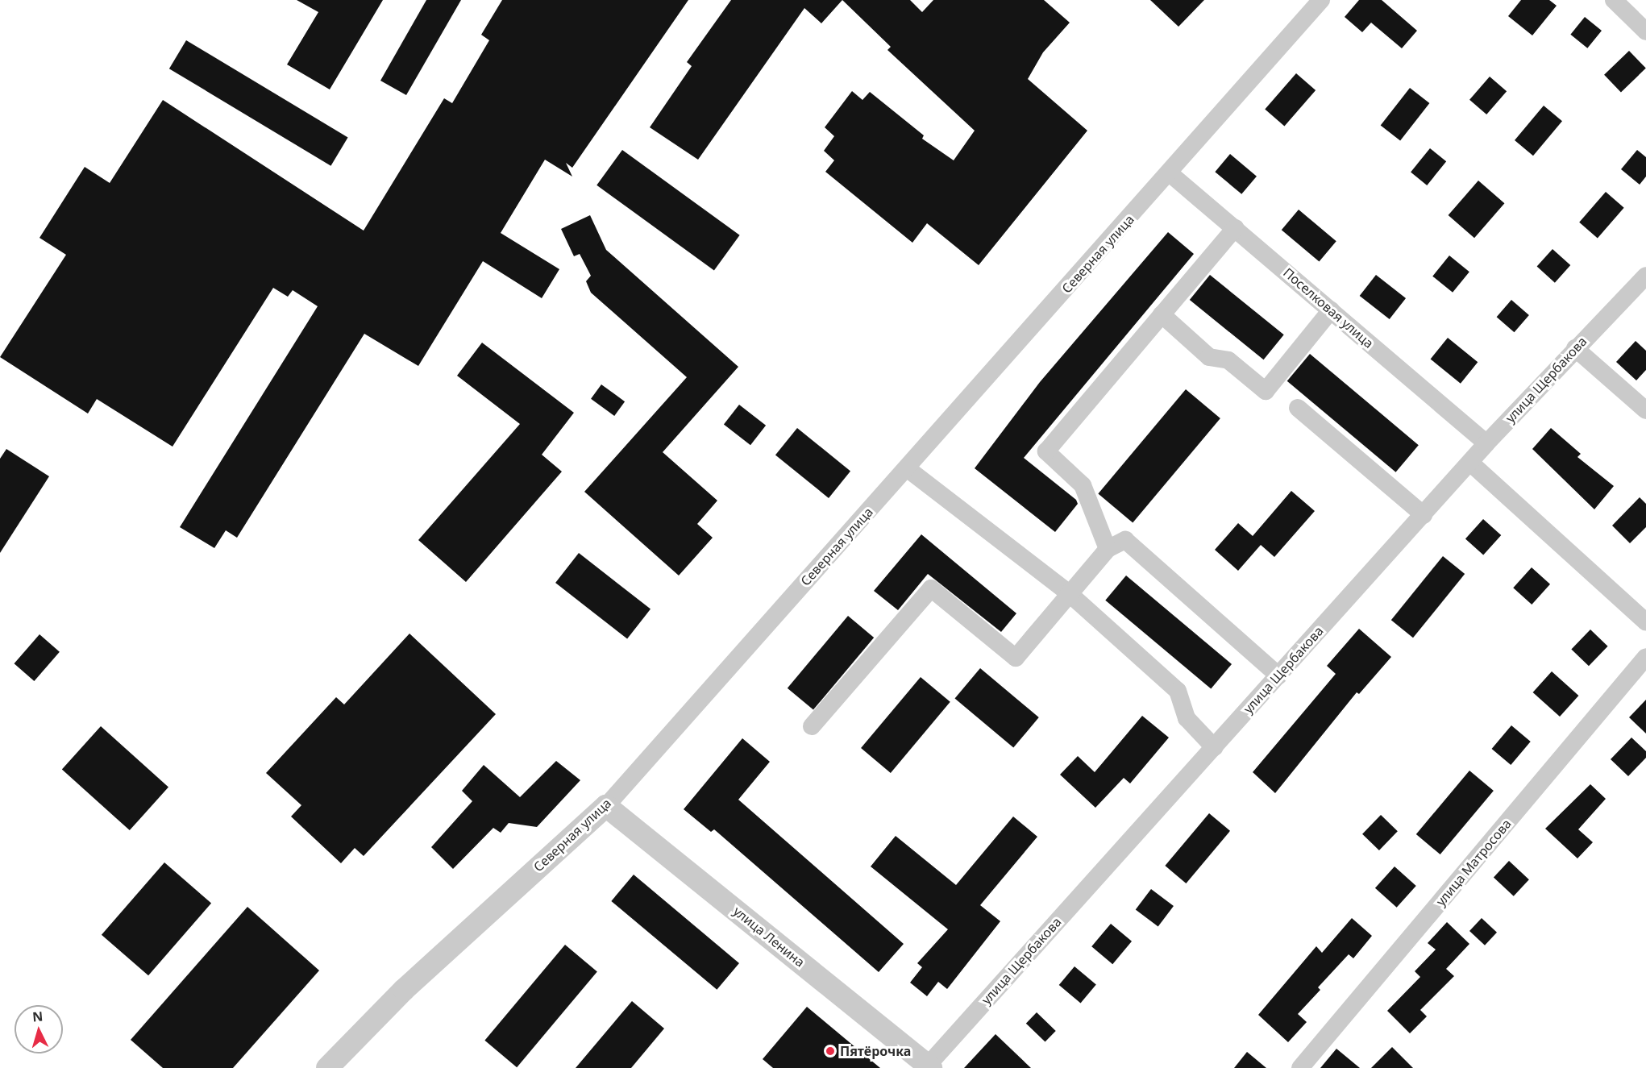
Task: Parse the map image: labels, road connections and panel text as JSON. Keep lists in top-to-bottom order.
{
  "streets": {
    "street": [
      "Северная улица",
      "Поселковая улица",
      "улица Щербакова",
      "улица Матросова",
      "улица Ленина"
    ]
  },
  "crossings": [
    ["Северная улица", "Поселковая улица"],
    ["Северная улица", "улица Ленина"],
    ["Поселковая улица", "улица Щербакова"],
    ["улица Щербакова", "улица Ленина"]
  ],
  "places": ["Пятёрочка"],
  "north": "top"
}
